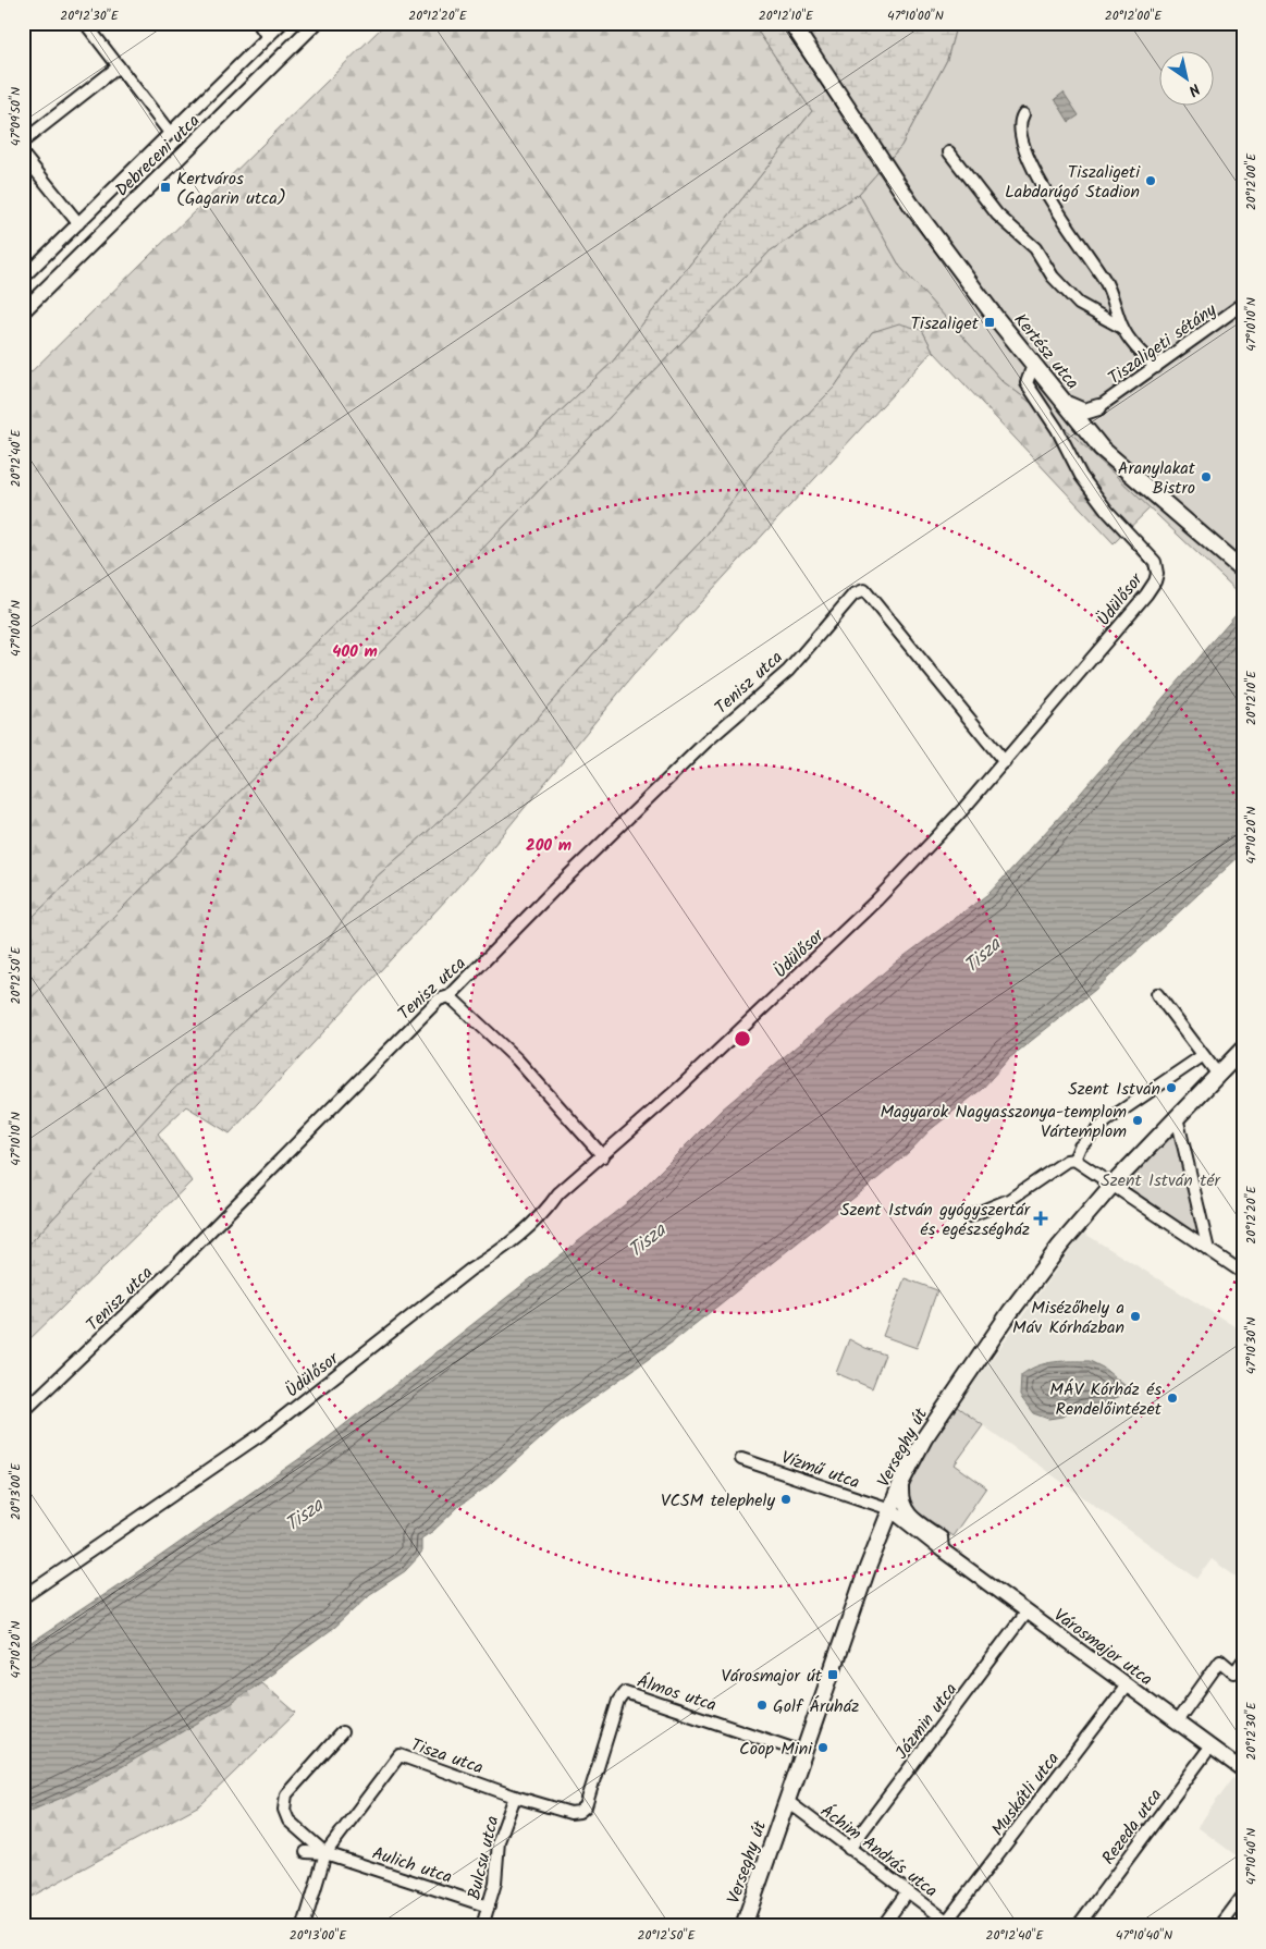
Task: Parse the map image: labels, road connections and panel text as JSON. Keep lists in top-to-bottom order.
{
  "streets": {
    "main road": ["Kertész utca", "Verseghy út"],
    "street": [
      "Debreceni utca",
      "Tiszaligeti sétány",
      "Üdülősor",
      "Tenisz utca",
      "Vízmű utca",
      "Városmajor utca",
      "Álmos utca",
      "Jázmin utca",
      "Tisza utca",
      "Muskátli utca",
      "Rezeda utca",
      "Áchim András utca",
      "Bulcsu utca",
      "Aulich utca"
    ]
  },
  "crossings": [
    ["Kertész utca", "Üdülősor"],
    ["Üdülősor", "Tenisz utca"],
    ["Verseghy út", "Vízmű utca"],
    ["Verseghy út", "Városmajor utca"],
    ["Verseghy út", "Álmos utca"],
    ["Verseghy út", "Áchim András utca"],
    ["Vízmű utca", "Városmajor utca"],
    ["Városmajor utca", "Jázmin utca"],
    ["Városmajor utca", "Muskátli utca"],
    ["Városmajor utca", "Rezeda utca"],
    ["Álmos utca", "Tisza utca"],
    ["Jázmin utca", "Áchim András utca"],
    ["Tisza utca", "Bulcsu utca"],
    ["Tisza utca", "Aulich utca"],
    ["Muskátli utca", "Áchim András utca"],
    ["Bulcsu utca", "Aulich utca"]
  ],
  "water": ["Tisza"],
  "parks": ["Szent István tér"],
  "places": {
    "other": [
      "Tiszaligeti Labdarúgó Stadion",
      "Aranylakat Bistro",
      "Szent István",
      "Magyarok Nagyasszonya-templom Vártemplom",
      "Misézőhely a Máv Kórházban",
      "MÁV Kórház és Rendelőintézet",
      "VCSM telephely",
      "Golf Áruház",
      "Coop Mini"
    ],
    "transit": ["Kertváros (Gagarin utca)", "Tiszaliget", "Városmajor út"],
    "health": ["Szent István gyógyszertár és egészségház"]
  },
  "north": "bottom right",
  "coordinates": [
    "20°12'30\"E",
    "20°12'20\"E",
    "20°12'10\"E",
    "47°10'00\"N",
    "20°12'00\"E",
    "47°09'50\"N",
    "47°10'10\"N",
    "20°12'40\"E",
    "47°10'20\"N",
    "20°12'50\"E",
    "47°10'30\"N",
    "20°13'00\"E",
    "47°10'40\"N"
  ],
  "rings": ["400 m", "200 m"]
}
